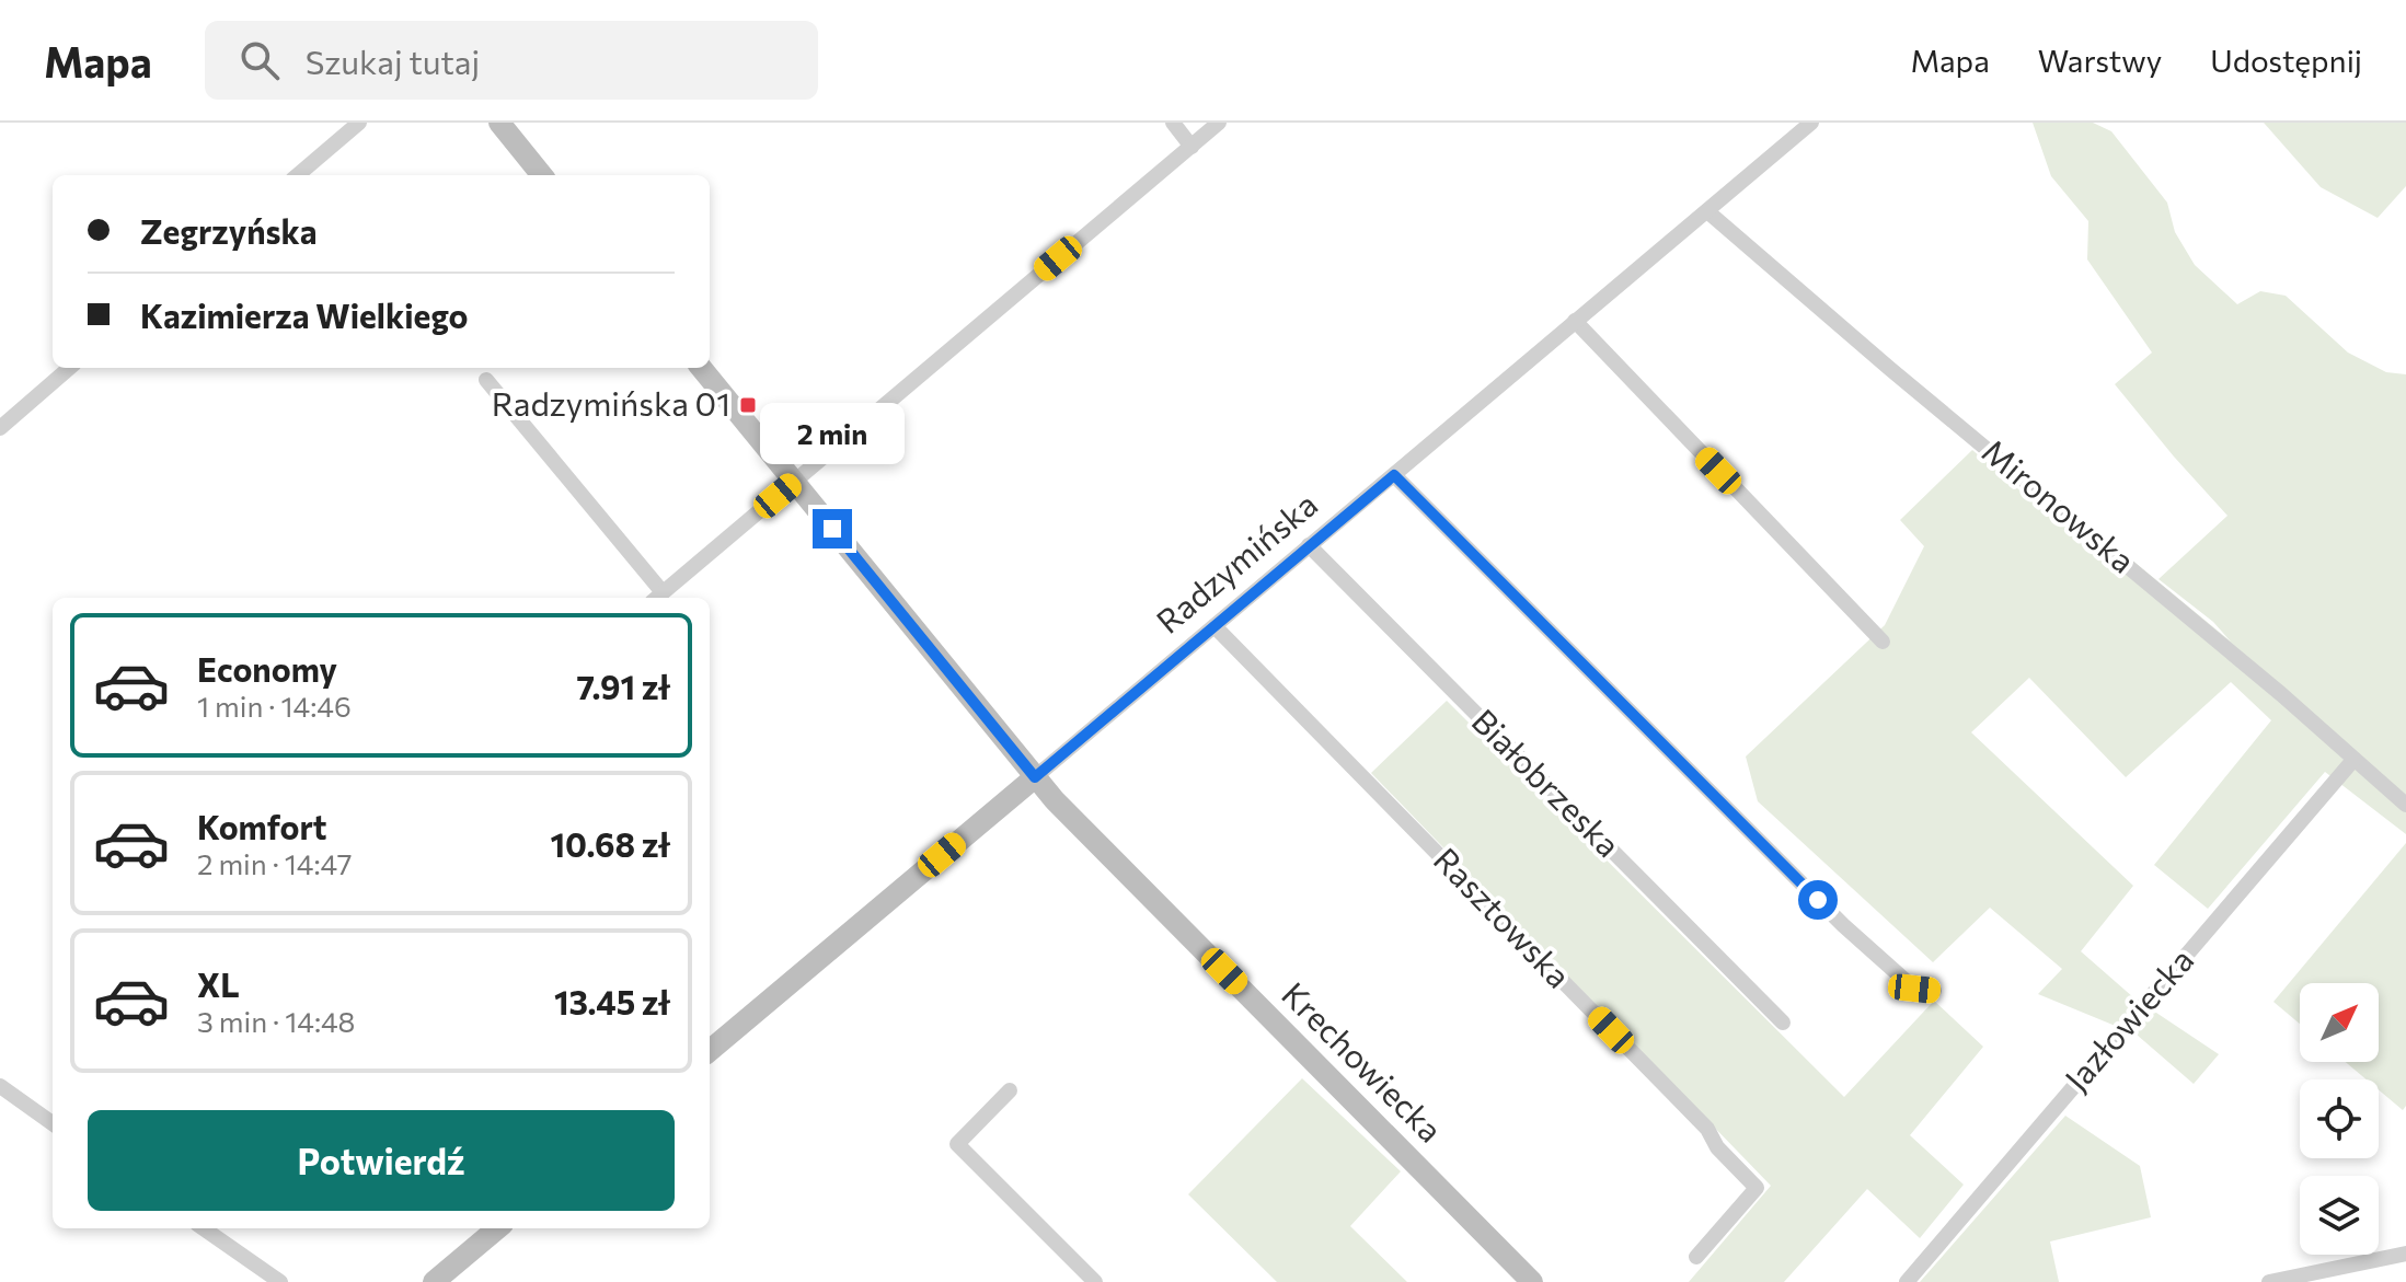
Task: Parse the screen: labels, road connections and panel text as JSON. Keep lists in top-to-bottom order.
{
  "streets": {
    "street": [
      "Mironowska",
      "Radzymińska",
      "Białobrzeska",
      "Rasztowska",
      "Jazłowiecka",
      "Krechowiecka"
    ]
  },
  "crossings": [
    ["Mironowska", "Radzymińska"],
    ["Mironowska", "Jazłowiecka"],
    ["Radzymińska", "Białobrzeska"],
    ["Radzymińska", "Rasztowska"],
    ["Radzymińska", "Krechowiecka"]
  ],
  "places": {
    "transit": ["Radzymińska 01"]
  },
  "north": "top right",
  "page": {
    "header": "Mapa",
    "search": "Szukaj tutaj",
    "nav": ["Mapa", "Warstwy", "Udostępnij"],
    "banner": ["Zegrzyńska", "Kazimierza Wielkiego"],
    "bubble": "2 min",
    "list": [
      {
        "name": "Economy",
        "note": "1 min · 14:46",
        "value": "7.91 zł"
      },
      {
        "name": "Komfort",
        "note": "2 min · 14:47",
        "value": "10.68 zł"
      },
      {
        "name": "XL",
        "note": "3 min · 14:48",
        "value": "13.45 zł"
      }
    ],
    "buttons": "Potwierdź"
  }
}
